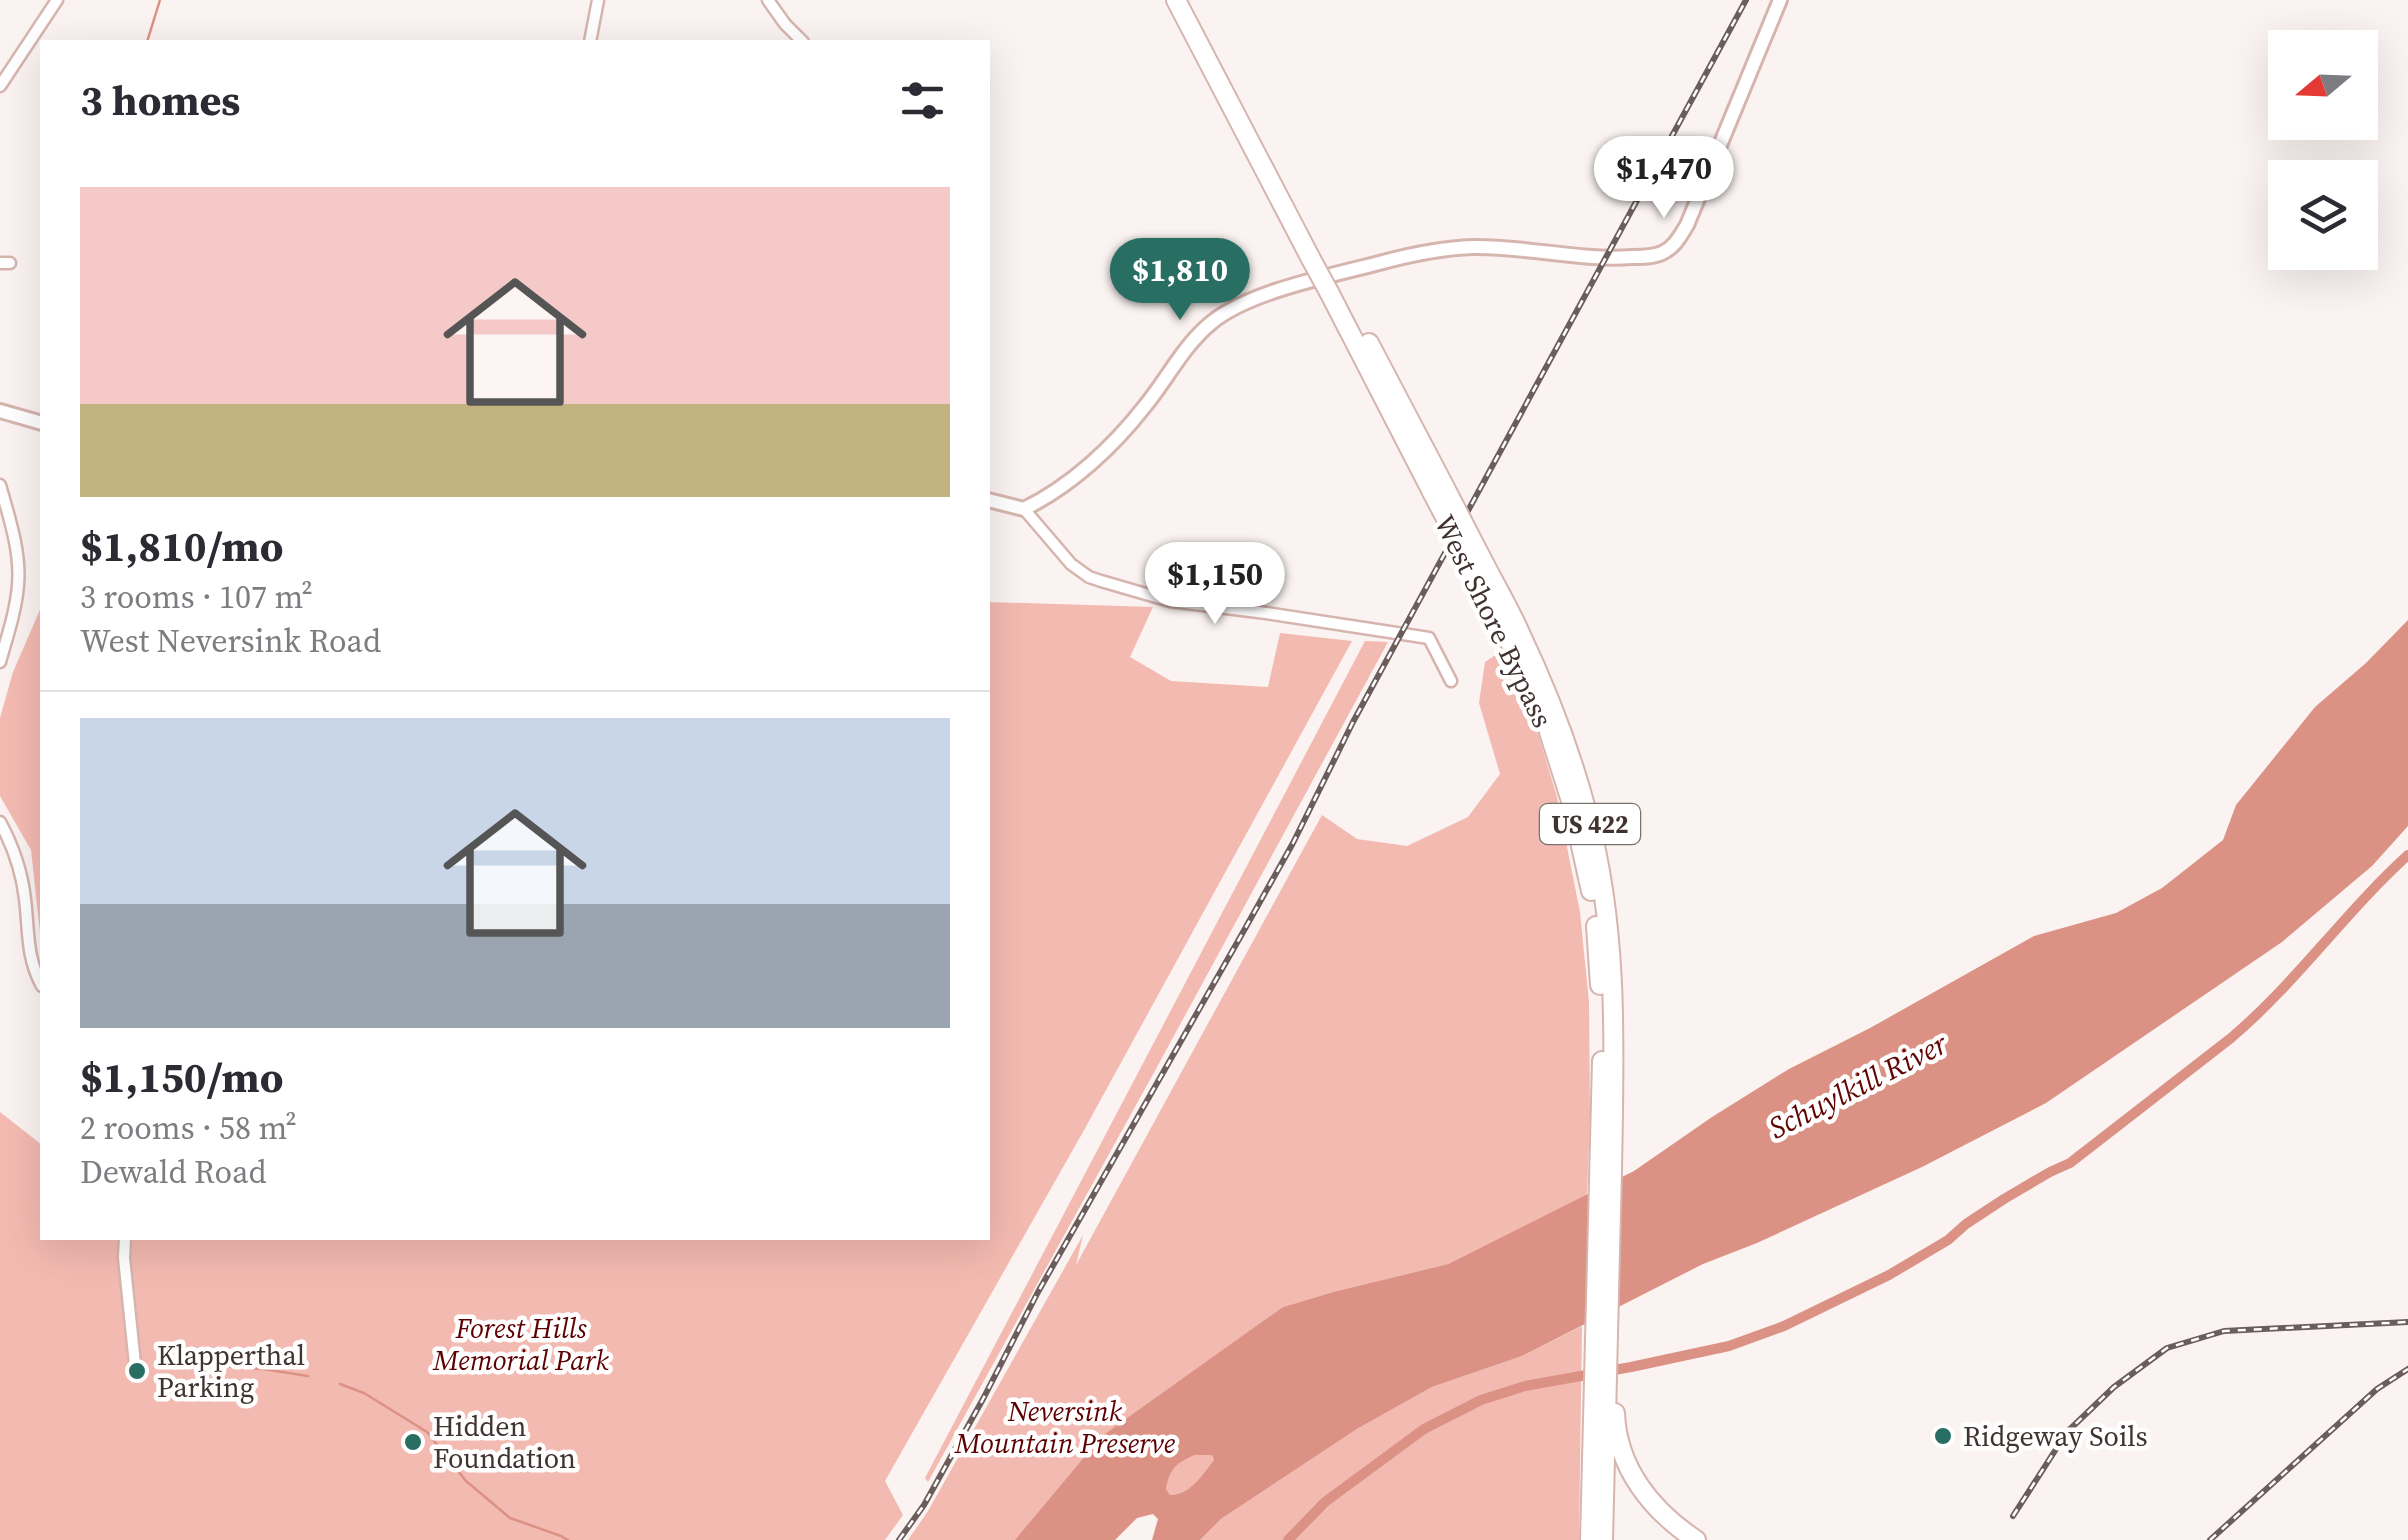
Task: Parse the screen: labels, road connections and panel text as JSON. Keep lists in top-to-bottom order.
{
  "streets": {
    "highway": ["West Shore Bypass", "US 422"]
  },
  "water": ["Schuylkill River"],
  "parks": ["Forest Hills Memorial Park", "Neversink Mountain Preserve"],
  "places": ["Klapperthal Parking", "Ridgeway Soils", "Hidden Foundation"],
  "north": "left",
  "page": {
    "heading": "3 homes",
    "price": ["$1,470", "$1,810", "$1,150"],
    "list": [
      {
        "name": "$1,810/mo",
        "note": "3 rooms · 107 m² · West Neversink Road"
      },
      {
        "name": "$1,150/mo",
        "note": "2 rooms · 58 m² · Dewald Road"
      }
    ]
  }
}
